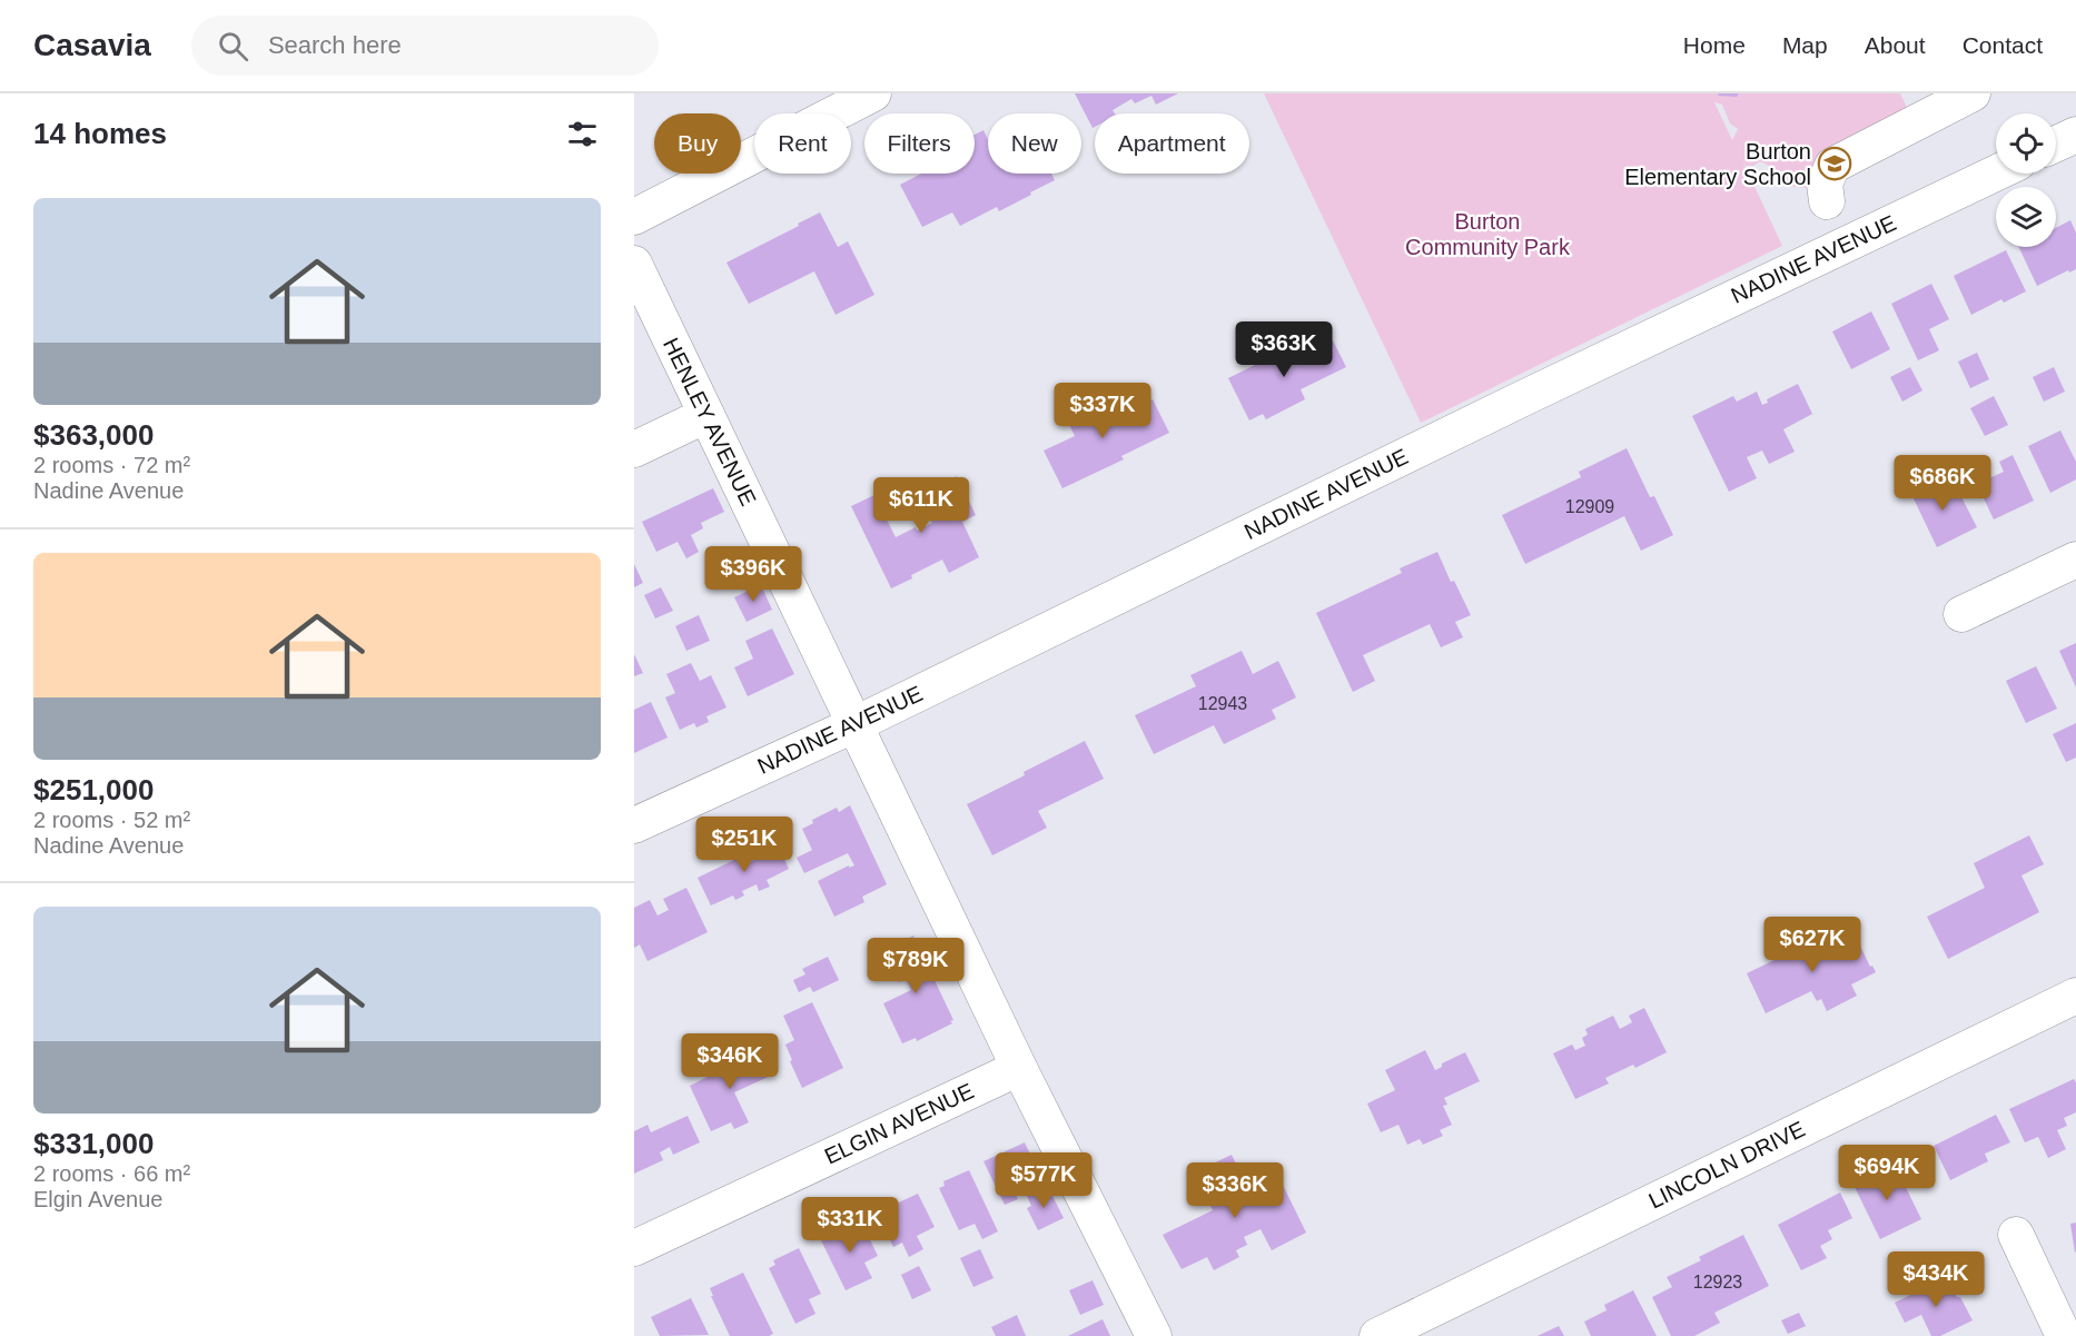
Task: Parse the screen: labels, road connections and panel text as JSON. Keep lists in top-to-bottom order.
{
  "streets": {
    "street": [
      "NADINE AVENUE",
      "HENLEY AVENUE",
      "ELGIN AVENUE",
      "LINCOLN DRIVE"
    ]
  },
  "crossings": [
    ["NADINE AVENUE", "HENLEY AVENUE"],
    ["HENLEY AVENUE", "ELGIN AVENUE"]
  ],
  "parks": ["Burton Community Park"],
  "places": {
    "school or university": ["Burton Elementary School"]
  },
  "house_numbers": ["12909", "12943", "12923"],
  "page": {
    "header": "Casavia",
    "search": "Search here",
    "nav": [
      "Home",
      "Map",
      "About",
      "Contact"
    ],
    "heading": "14 homes",
    "chip": [
      "Buy",
      "Rent",
      "Filters",
      "New",
      "Apartment"
    ],
    "list": [
      {
        "name": "$363,000",
        "note": "2 rooms · 72 m² · Nadine Avenue"
      },
      {
        "name": "$251,000",
        "note": "2 rooms · 52 m² · Nadine Avenue"
      },
      {
        "name": "$331,000",
        "note": "2 rooms · 66 m² · Elgin Avenue"
      }
    ],
    "price": [
      "$363K",
      "$337K",
      "$686K",
      "$611K",
      "$396K",
      "$251K",
      "$627K",
      "$789K",
      "$346K",
      "$694K",
      "$577K",
      "$336K",
      "$331K",
      "$434K"
    ]
  }
}
